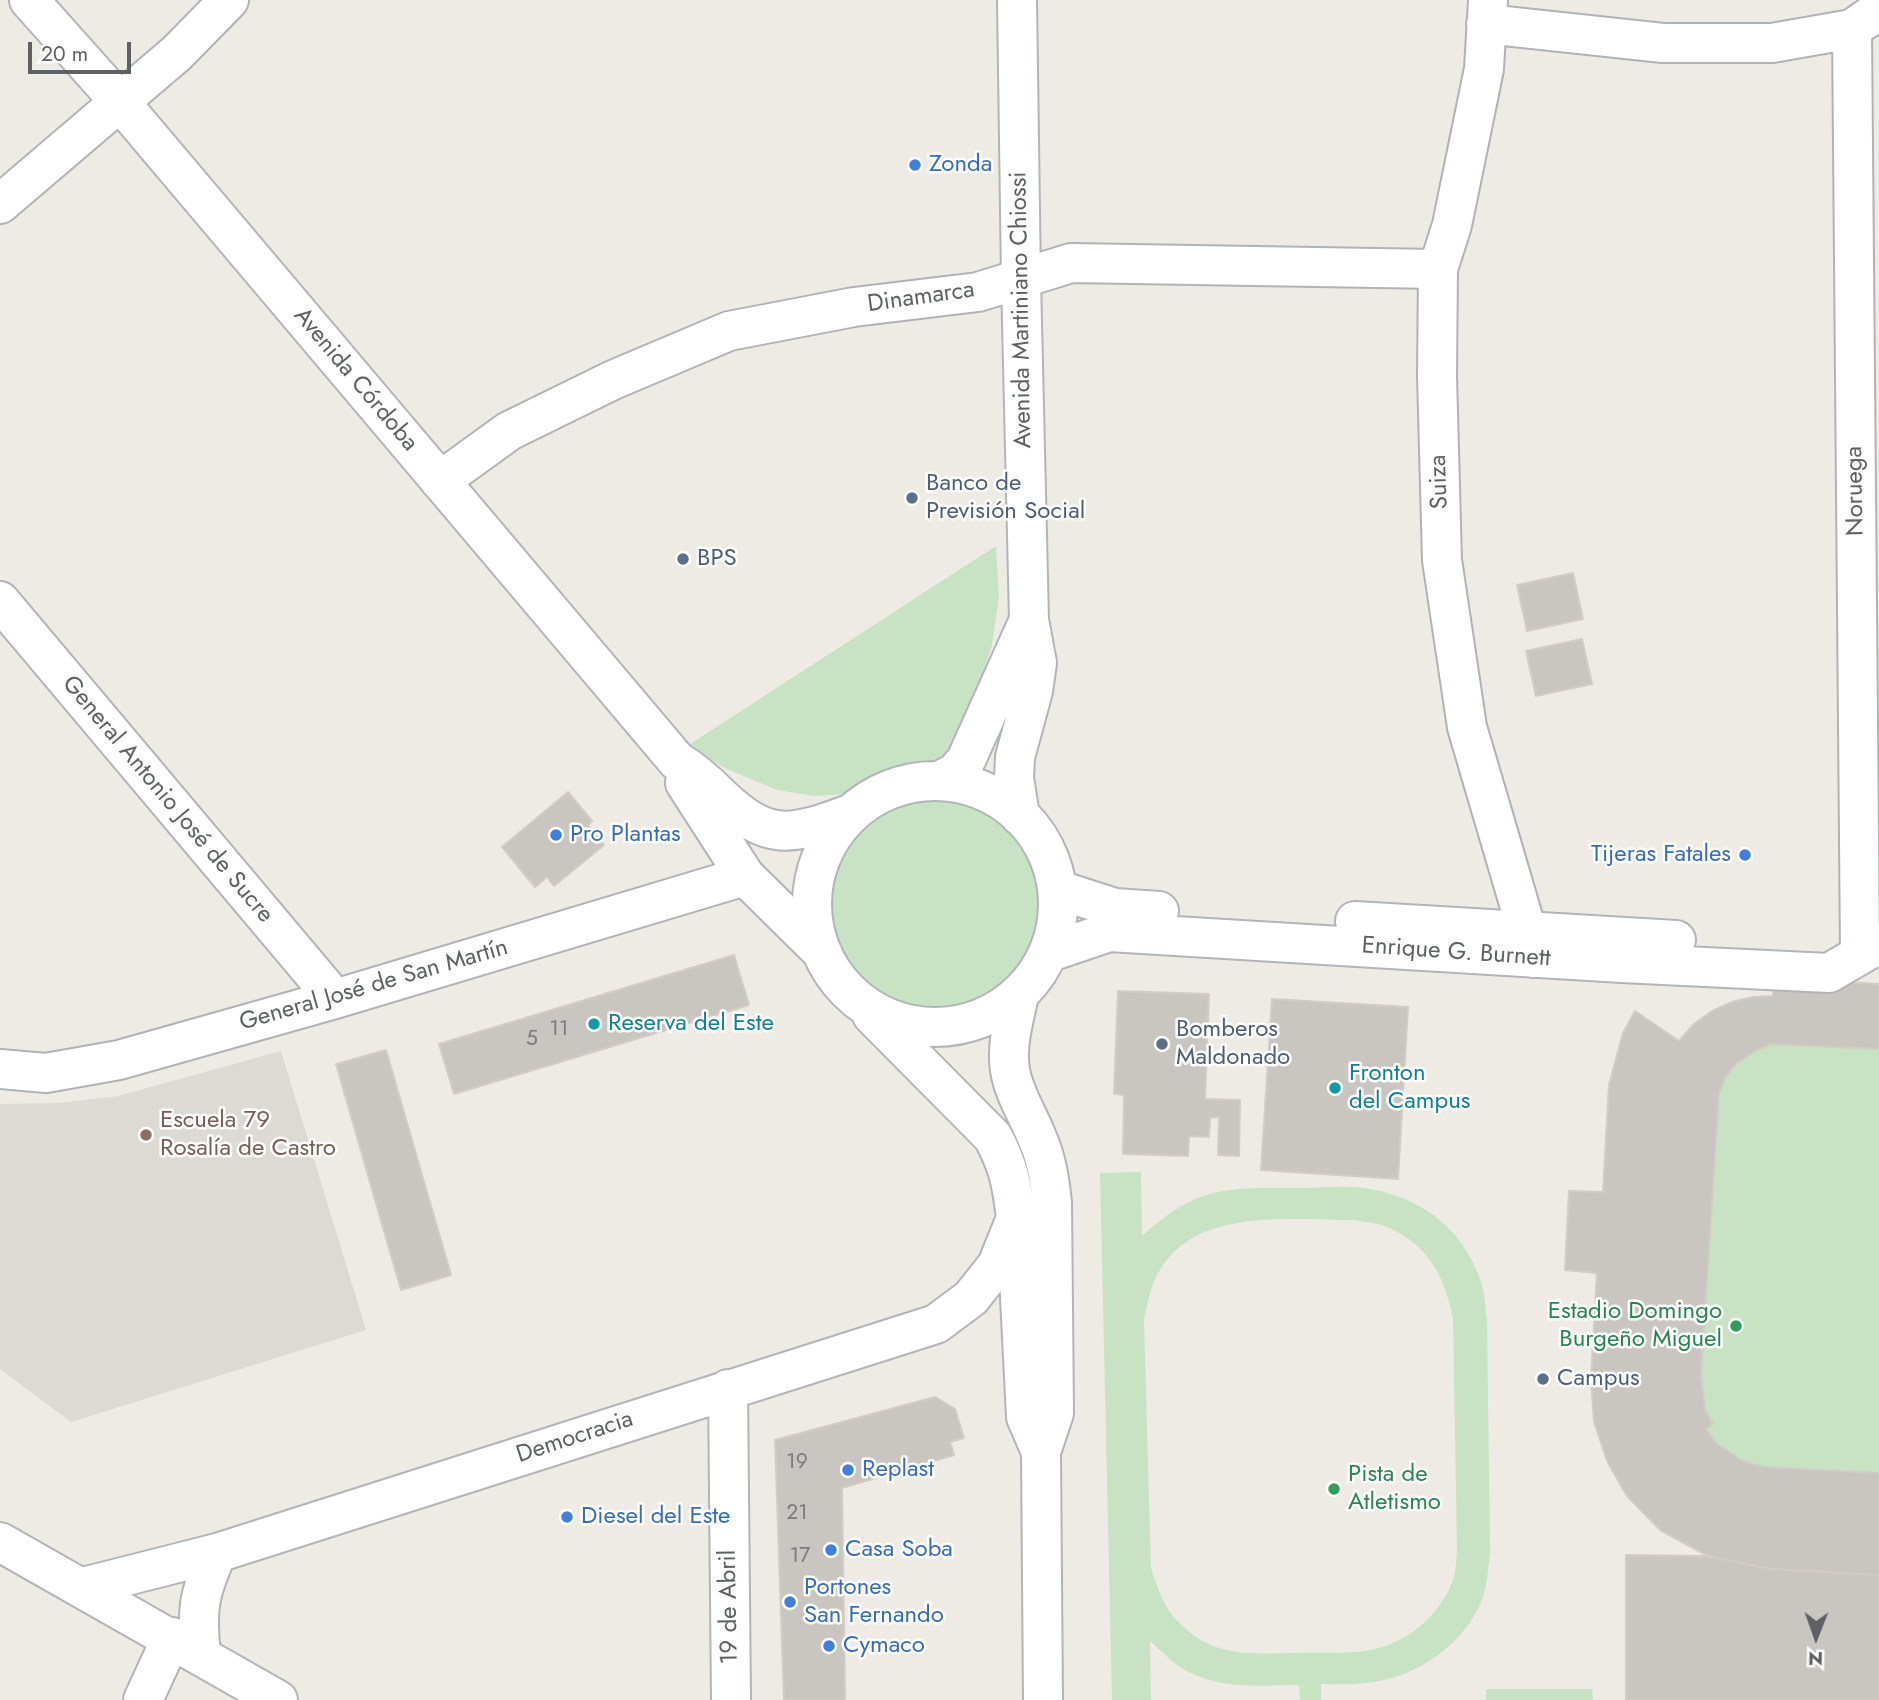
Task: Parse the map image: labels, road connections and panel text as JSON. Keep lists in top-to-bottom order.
{
  "streets": {
    "street": [
      "Dinamarca",
      "Avenida Martiniano Chiossi",
      "Avenida Córdoba",
      "Suiza",
      "Noruega",
      "General Antonio José de Sucre",
      "Enrique G. Burnett",
      "General José de San Martín",
      "Democracia",
      "19 de Abril"
    ]
  },
  "crossings": [
    ["Dinamarca", "Avenida Martiniano Chiossi"],
    ["Dinamarca", "Avenida Córdoba"],
    ["Dinamarca", "Suiza"],
    ["Avenida Martiniano Chiossi", "Avenida Córdoba"],
    ["Avenida Martiniano Chiossi", "Enrique G. Burnett"],
    ["Avenida Córdoba", "Enrique G. Burnett"],
    ["Avenida Córdoba", "General José de San Martín"],
    ["Suiza", "Noruega"],
    ["Suiza", "Enrique G. Burnett"],
    ["Noruega", "Enrique G. Burnett"],
    ["General Antonio José de Sucre", "General José de San Martín"],
    ["Democracia", "19 de Abril"]
  ],
  "places": [
    "Zonda",
    "Banco de Previsión Social",
    "BPS",
    "Pro Plantas",
    "Tijeras Fatales",
    "Reserva del Este",
    "Bomberos Maldonado",
    "Fronton del Campus",
    "Escuela 79 Rosalía de Castro",
    "Estadio Domingo Burgeño Miguel",
    "Campus",
    "Replast",
    "Pista de Atletismo",
    "Diesel del Este",
    "Casa Soba",
    "Portones San Fernando",
    "Cymaco"
  ],
  "house_numbers": [
    "11",
    "5",
    "19",
    "21",
    "17"
  ],
  "scale_bar": "20 m",
  "north": "bottom"
}
